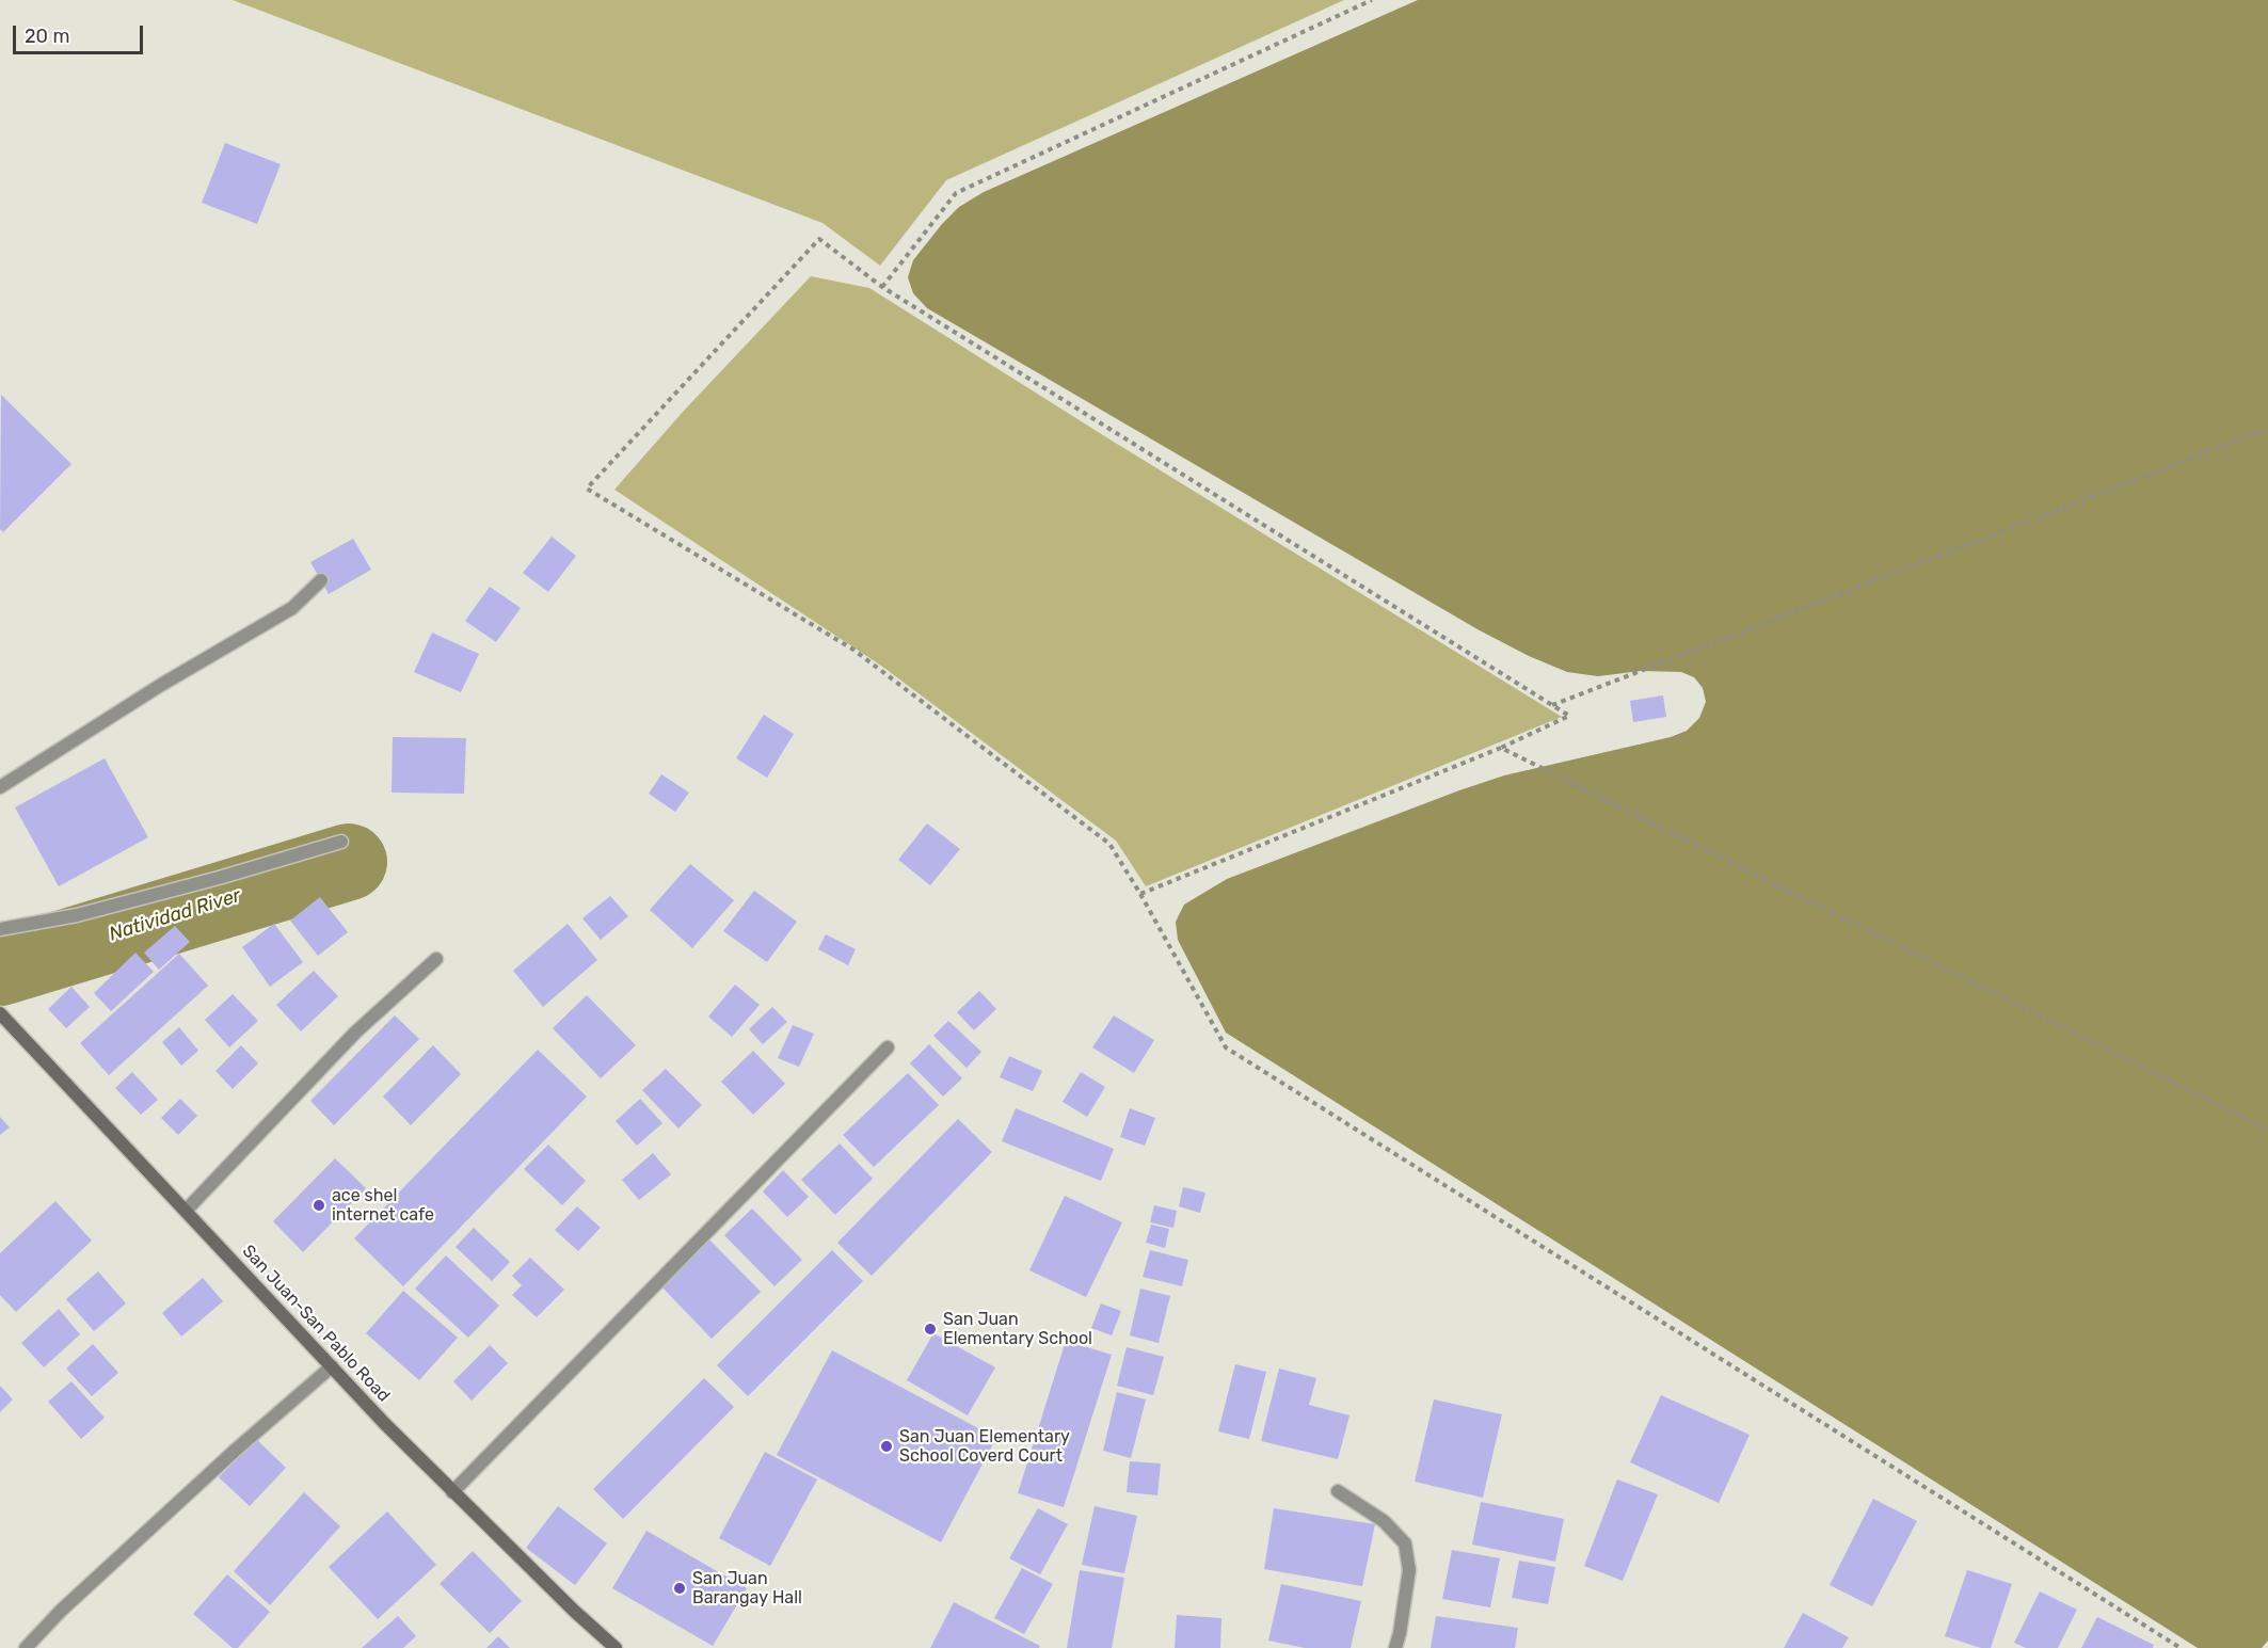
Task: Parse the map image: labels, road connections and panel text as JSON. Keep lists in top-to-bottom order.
{
  "streets": {
    "street": ["San Juan-San Pablo Road"]
  },
  "water": ["Natividad River"],
  "places": [
    "ace shel internet cafe",
    "San Juan Elementary School",
    "San Juan Elementary School Coverd Court",
    "San Juan Barangay Hall"
  ],
  "scale_bar": "20 m"
}
